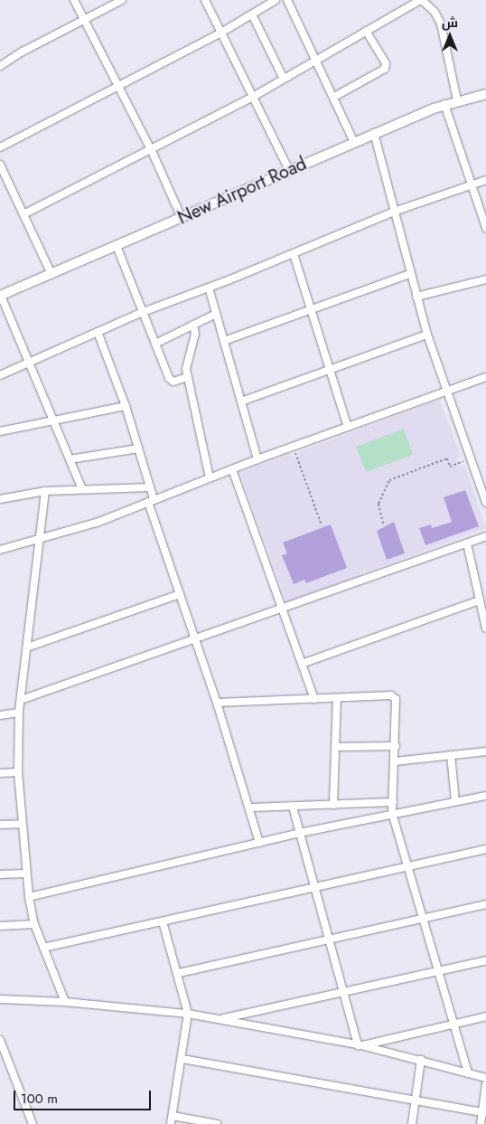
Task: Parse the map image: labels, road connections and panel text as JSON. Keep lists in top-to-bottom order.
{
  "streets": {
    "street": ["New Airport Road"]
  },
  "scale_bar": "100 m",
  "north": "top"
}
